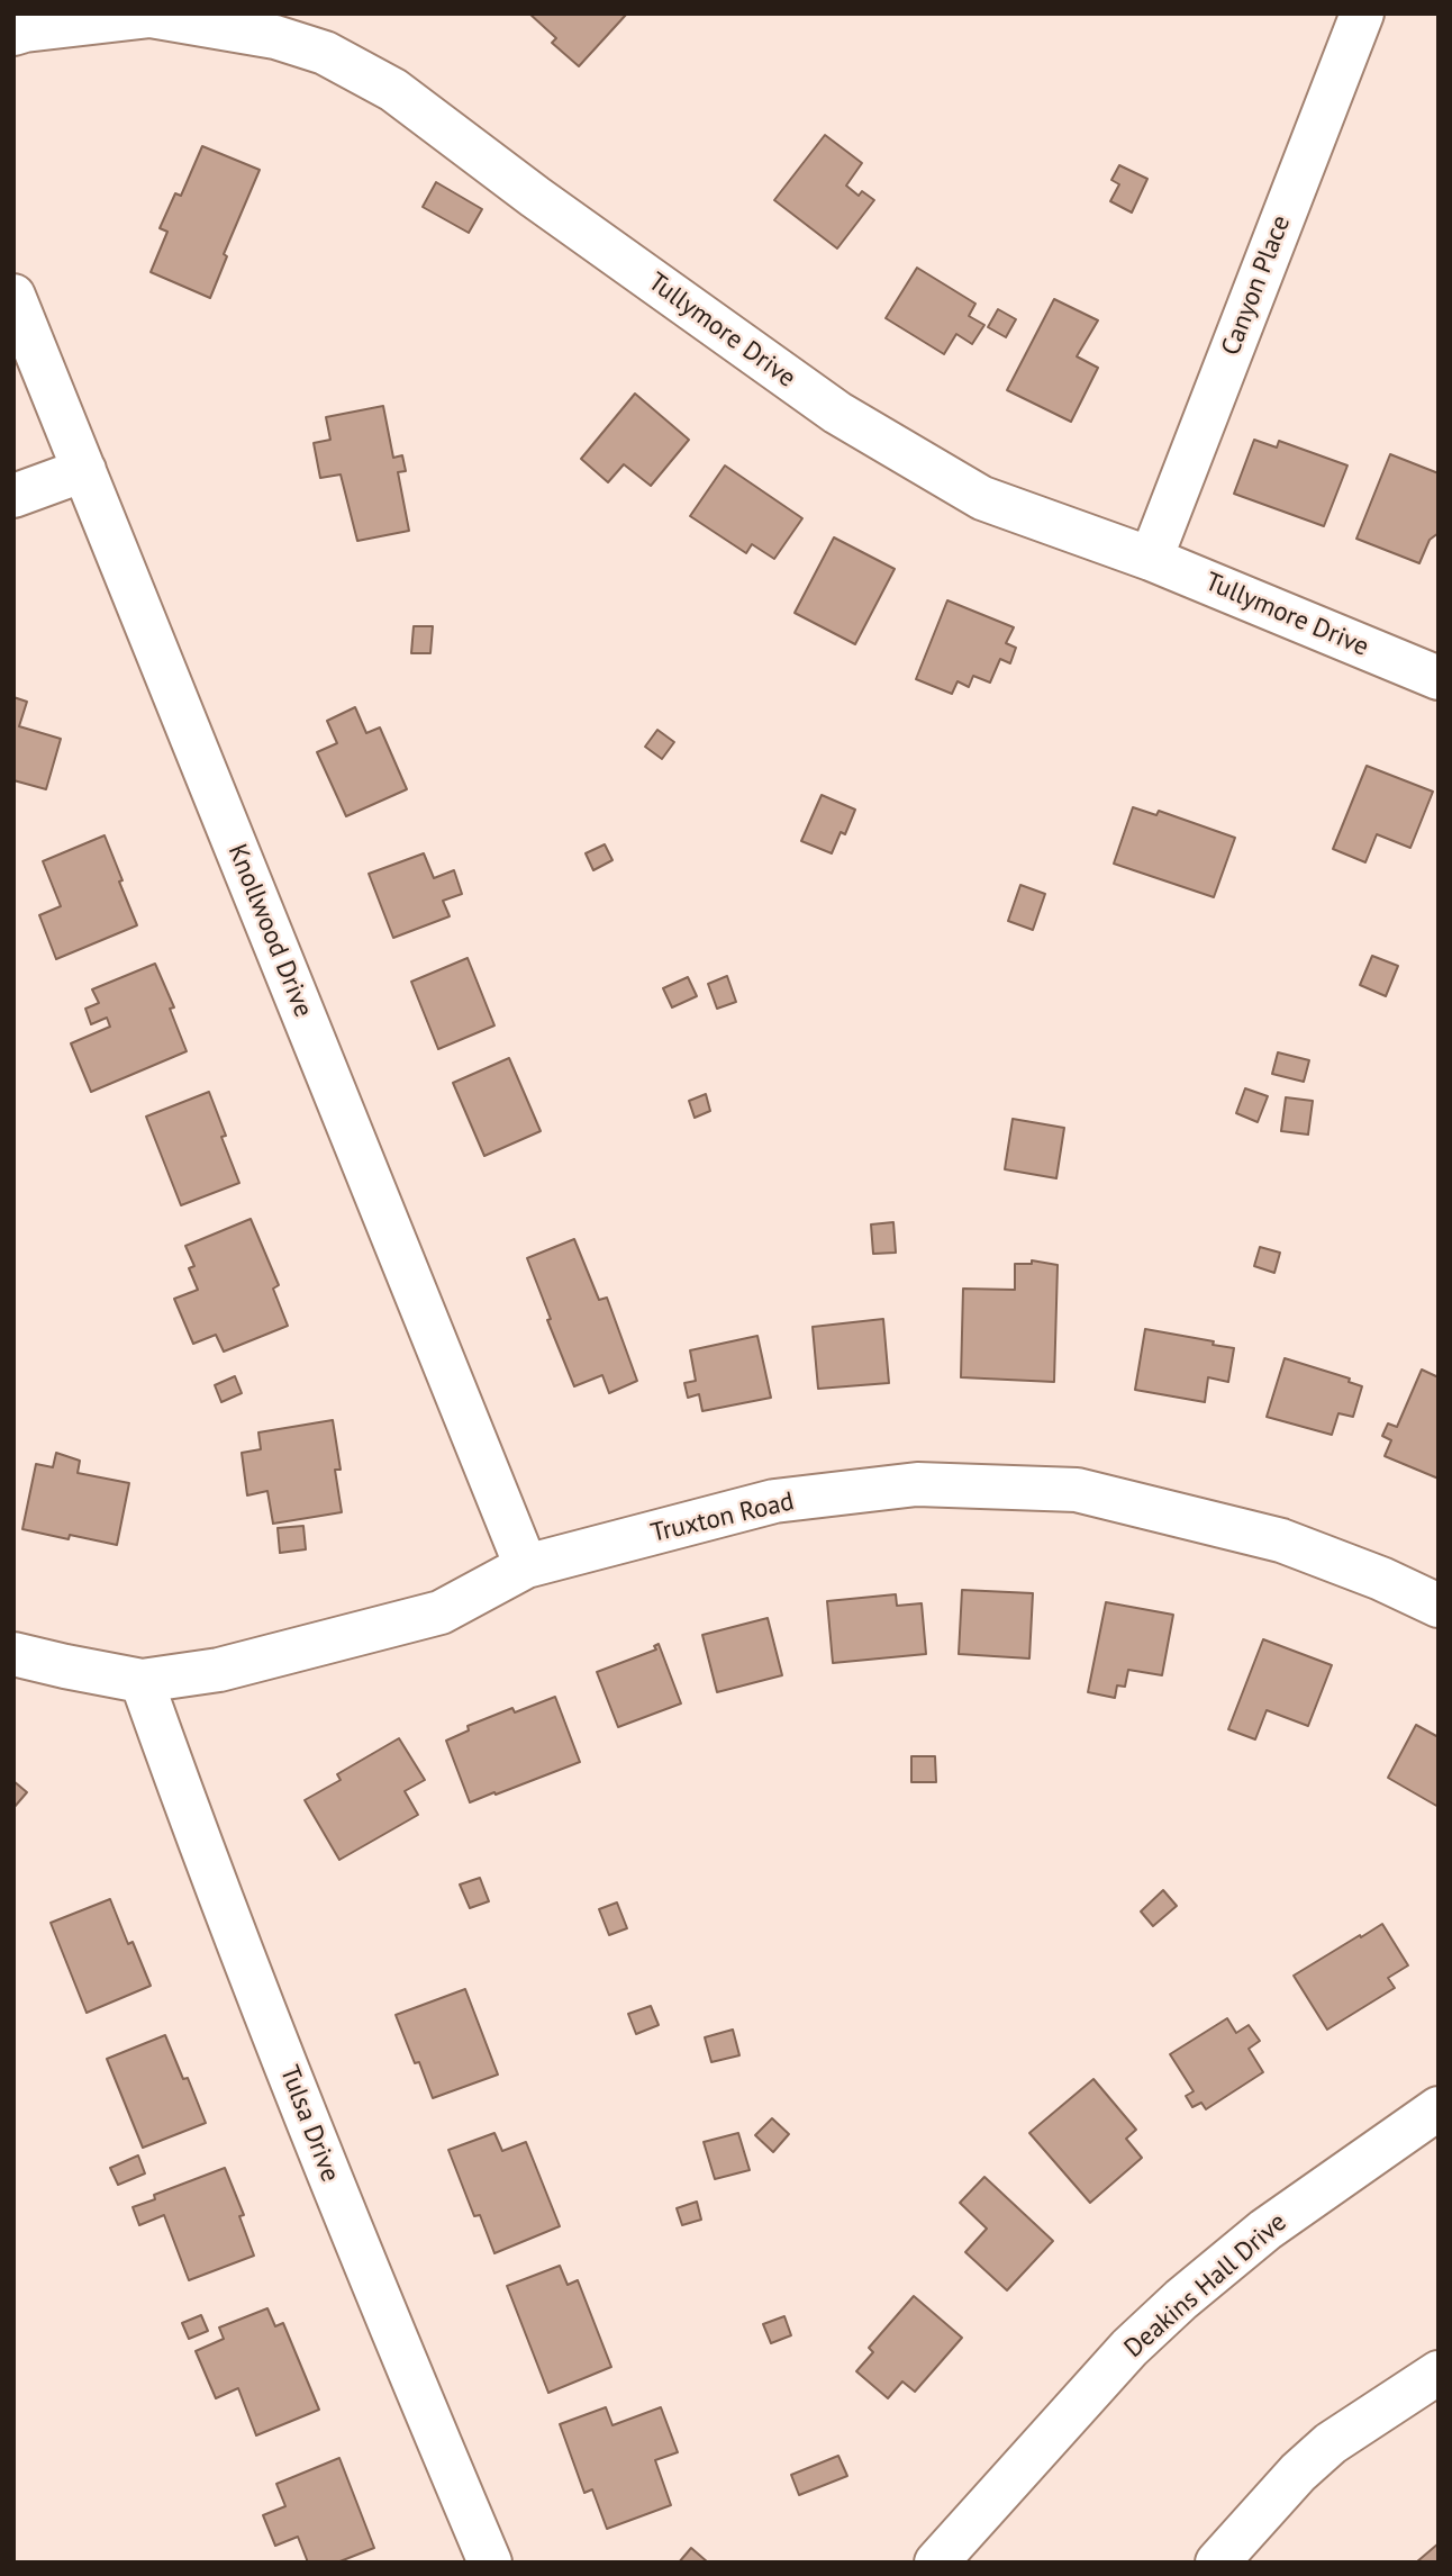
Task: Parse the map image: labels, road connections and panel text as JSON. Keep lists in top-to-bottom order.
{
  "streets": {
    "street": [
      "Canyon Place",
      "Tullymore Drive",
      "Knollwood Drive",
      "Truxton Road",
      "Tulsa Drive",
      "Deakins Hall Drive"
    ]
  },
  "crossings": [
    ["Canyon Place", "Tullymore Drive"],
    ["Knollwood Drive", "Truxton Road"],
    ["Truxton Road", "Tulsa Drive"]
  ]
}
